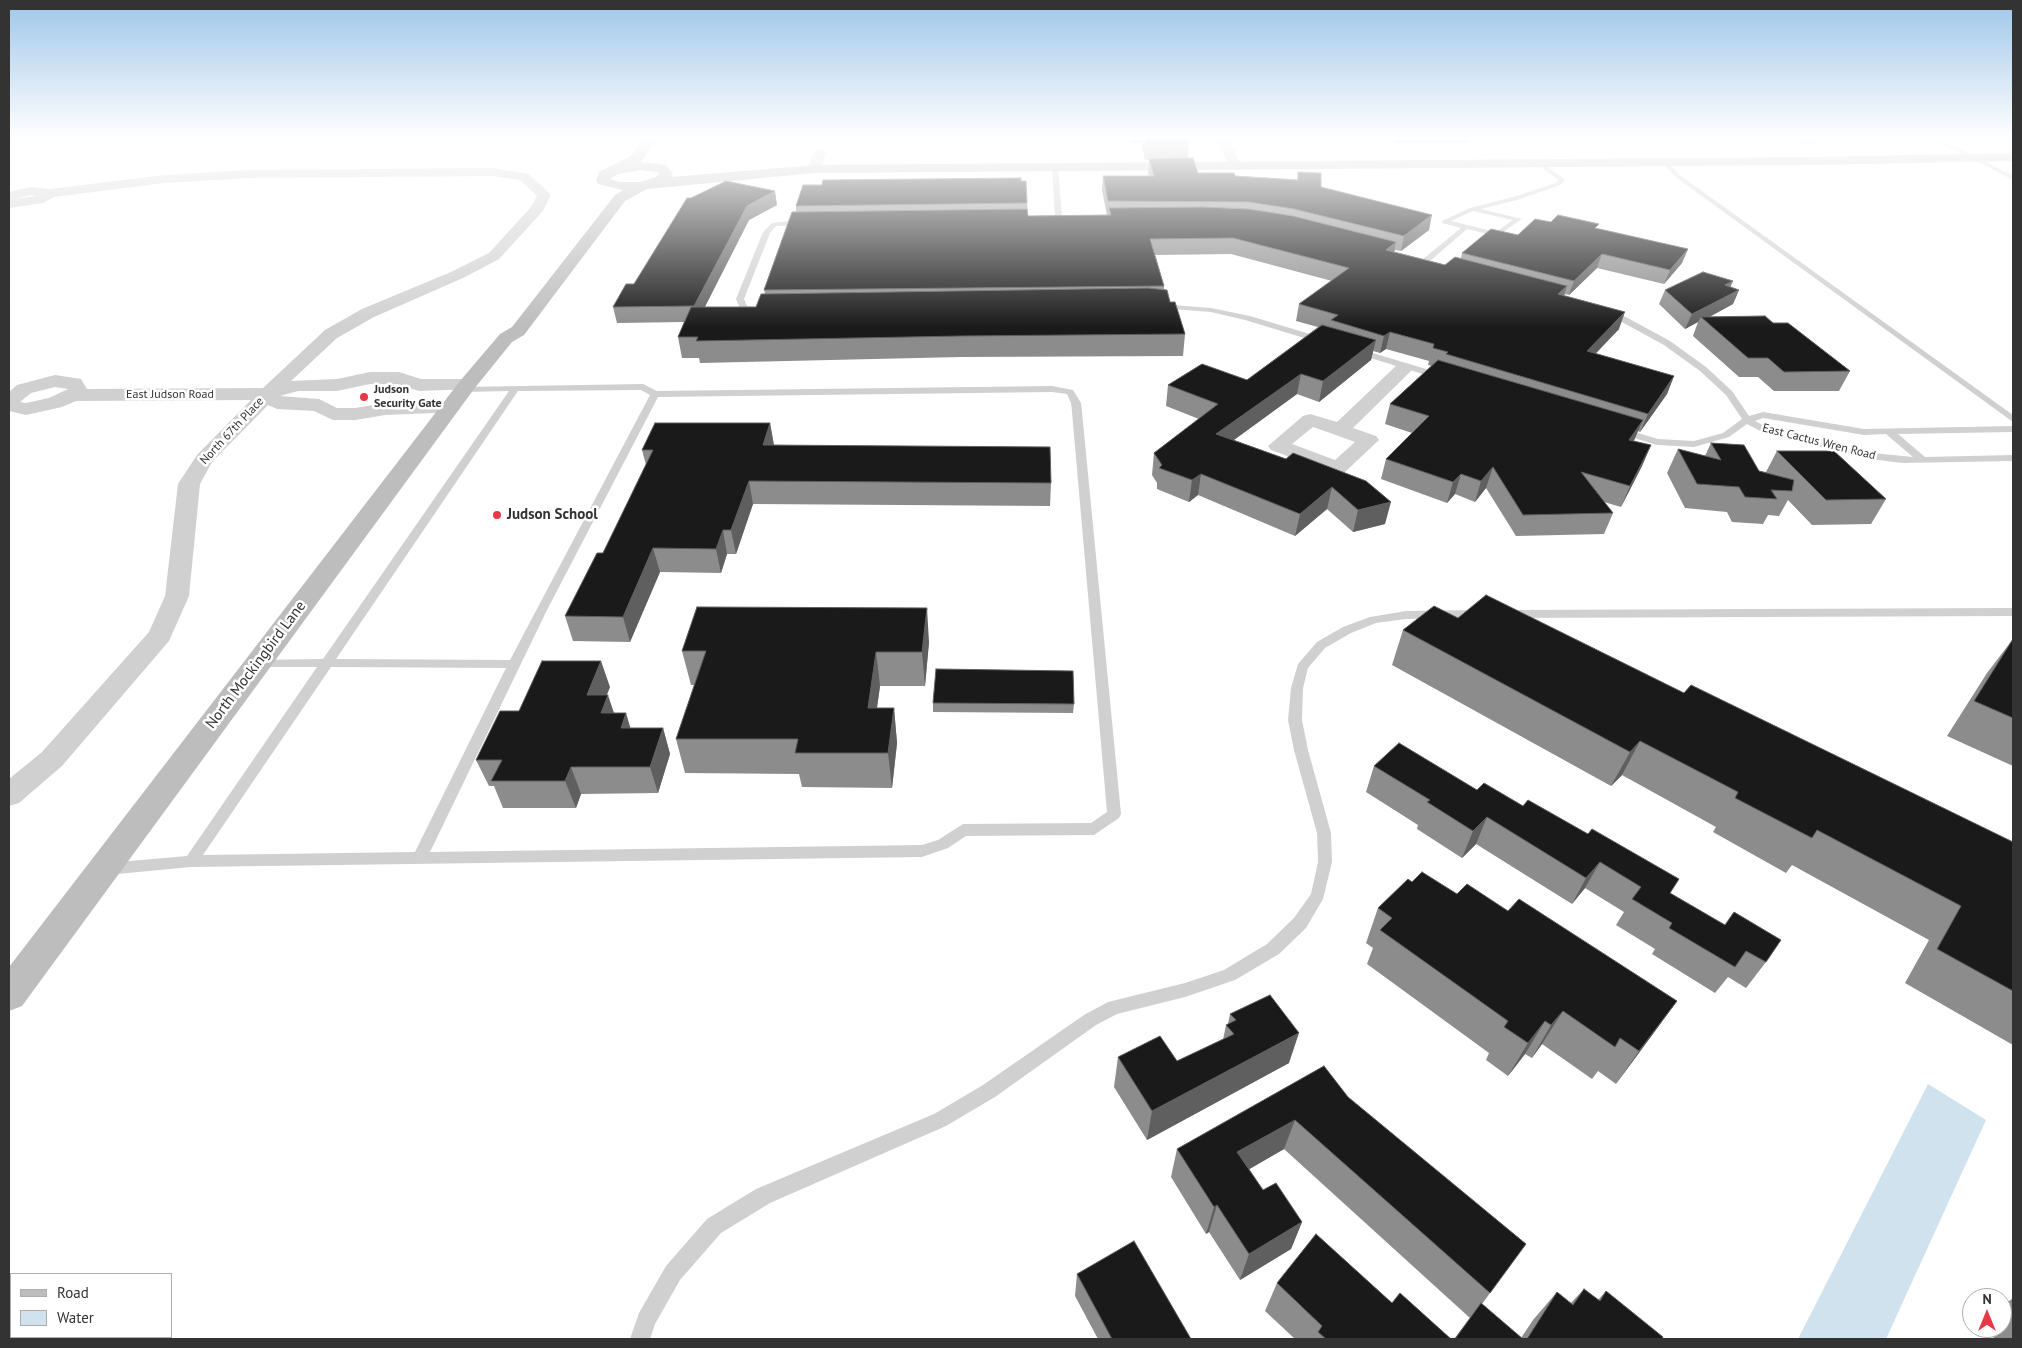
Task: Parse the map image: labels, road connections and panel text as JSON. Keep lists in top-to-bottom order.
{
  "streets": {
    "street": ["East Judson Road", "North 67th Place", "North Mockingbird Lane"],
    "lane": ["East Cactus Wren Road"]
  },
  "crossings": [
    ["East Judson Road", "North 67th Place"],
    ["East Judson Road", "North Mockingbird Lane"]
  ],
  "places": ["Judson Security Gate", "Judson School"],
  "legend": ["Road", "Water"],
  "north": "top"
}
